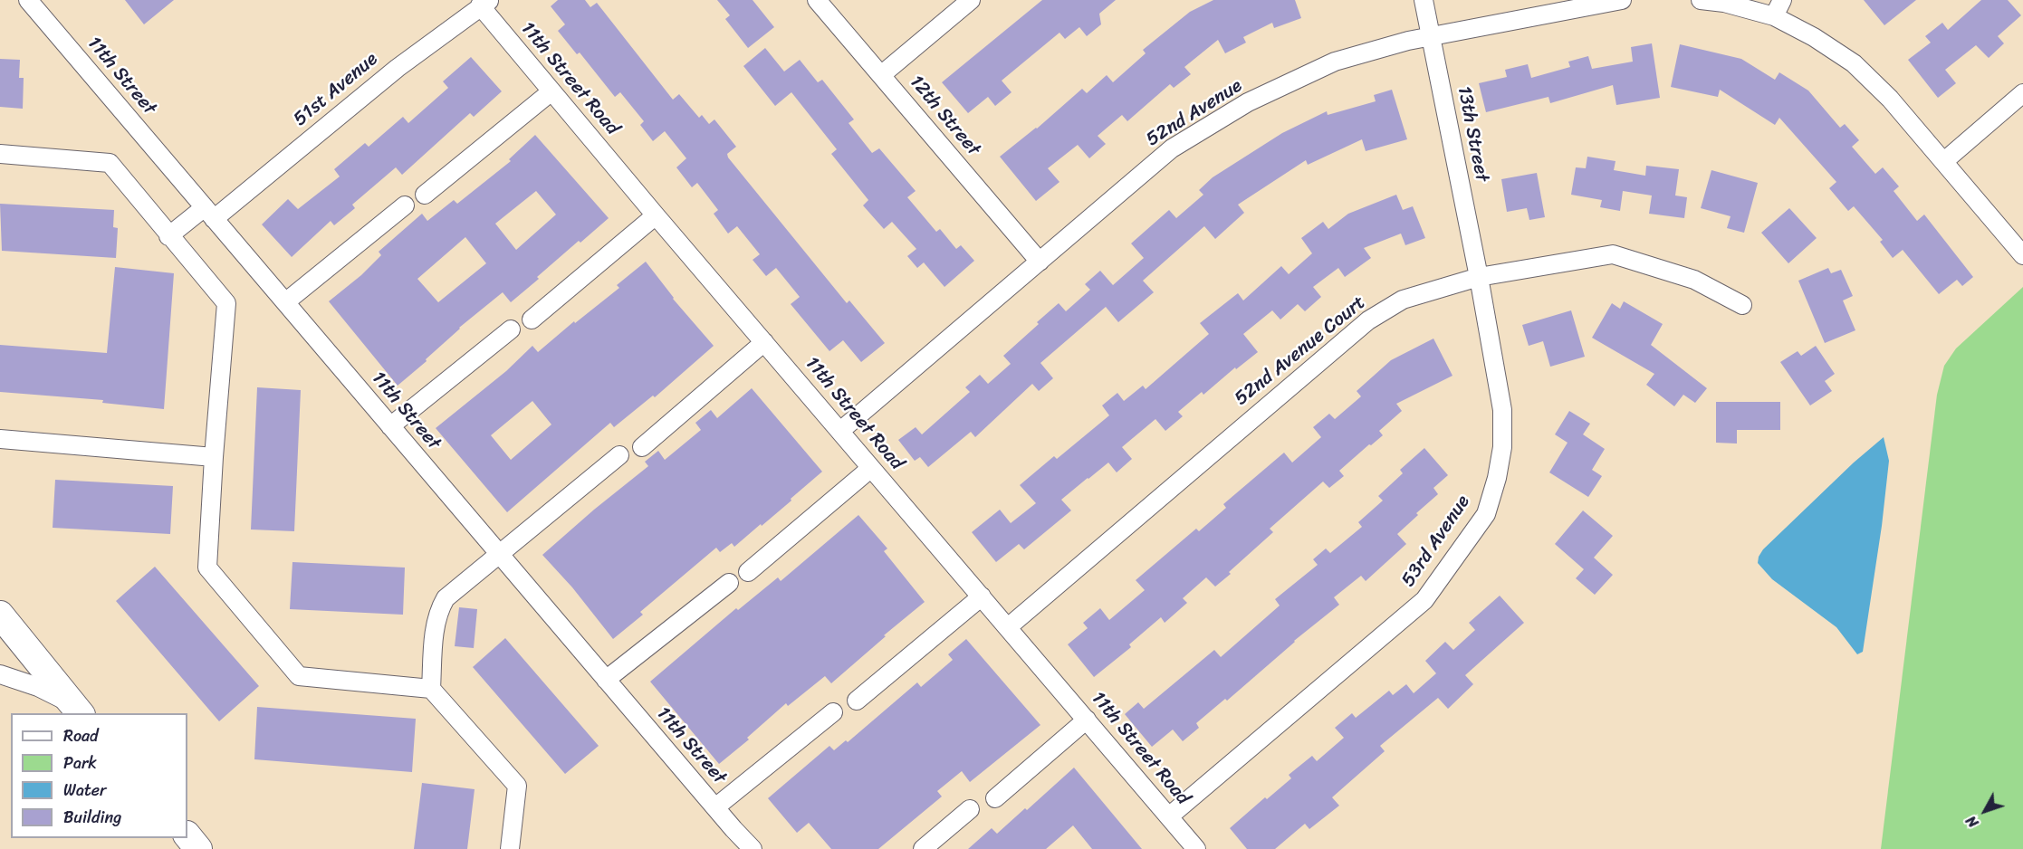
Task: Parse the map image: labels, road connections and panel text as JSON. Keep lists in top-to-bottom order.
{
  "streets": {
    "street": [
      "11th Street",
      "11th Street Road",
      "51st Avenue",
      "52nd Avenue",
      "12th Street",
      "13th Street",
      "52nd Avenue Court",
      "53rd Avenue"
    ]
  },
  "crossings": [
    ["11th Street", "51st Avenue"],
    ["11th Street Road", "51st Avenue"],
    ["11th Street Road", "52nd Avenue"],
    ["11th Street Road", "52nd Avenue Court"],
    ["11th Street Road", "53rd Avenue"],
    ["52nd Avenue", "12th Street"],
    ["52nd Avenue", "13th Street"],
    ["13th Street", "52nd Avenue Court"],
    ["13th Street", "53rd Avenue"],
    ["52nd Avenue Court", "53rd Avenue"]
  ],
  "legend": [
    "Road",
    "Park",
    "Water",
    "Building"
  ],
  "north": "bottom left"
}
